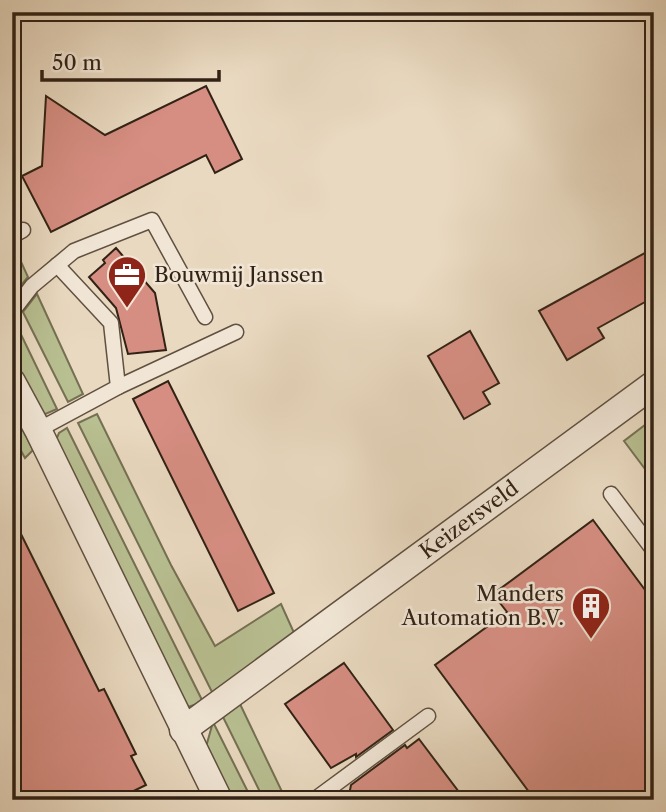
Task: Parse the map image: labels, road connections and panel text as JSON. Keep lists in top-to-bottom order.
{
  "streets": {
    "street": ["Keizersveld"]
  },
  "places": {
    "office": ["Bouwmij Janssen"],
    "building": ["Manders Automation B.V."]
  },
  "scale_bar": "50 m"
}
